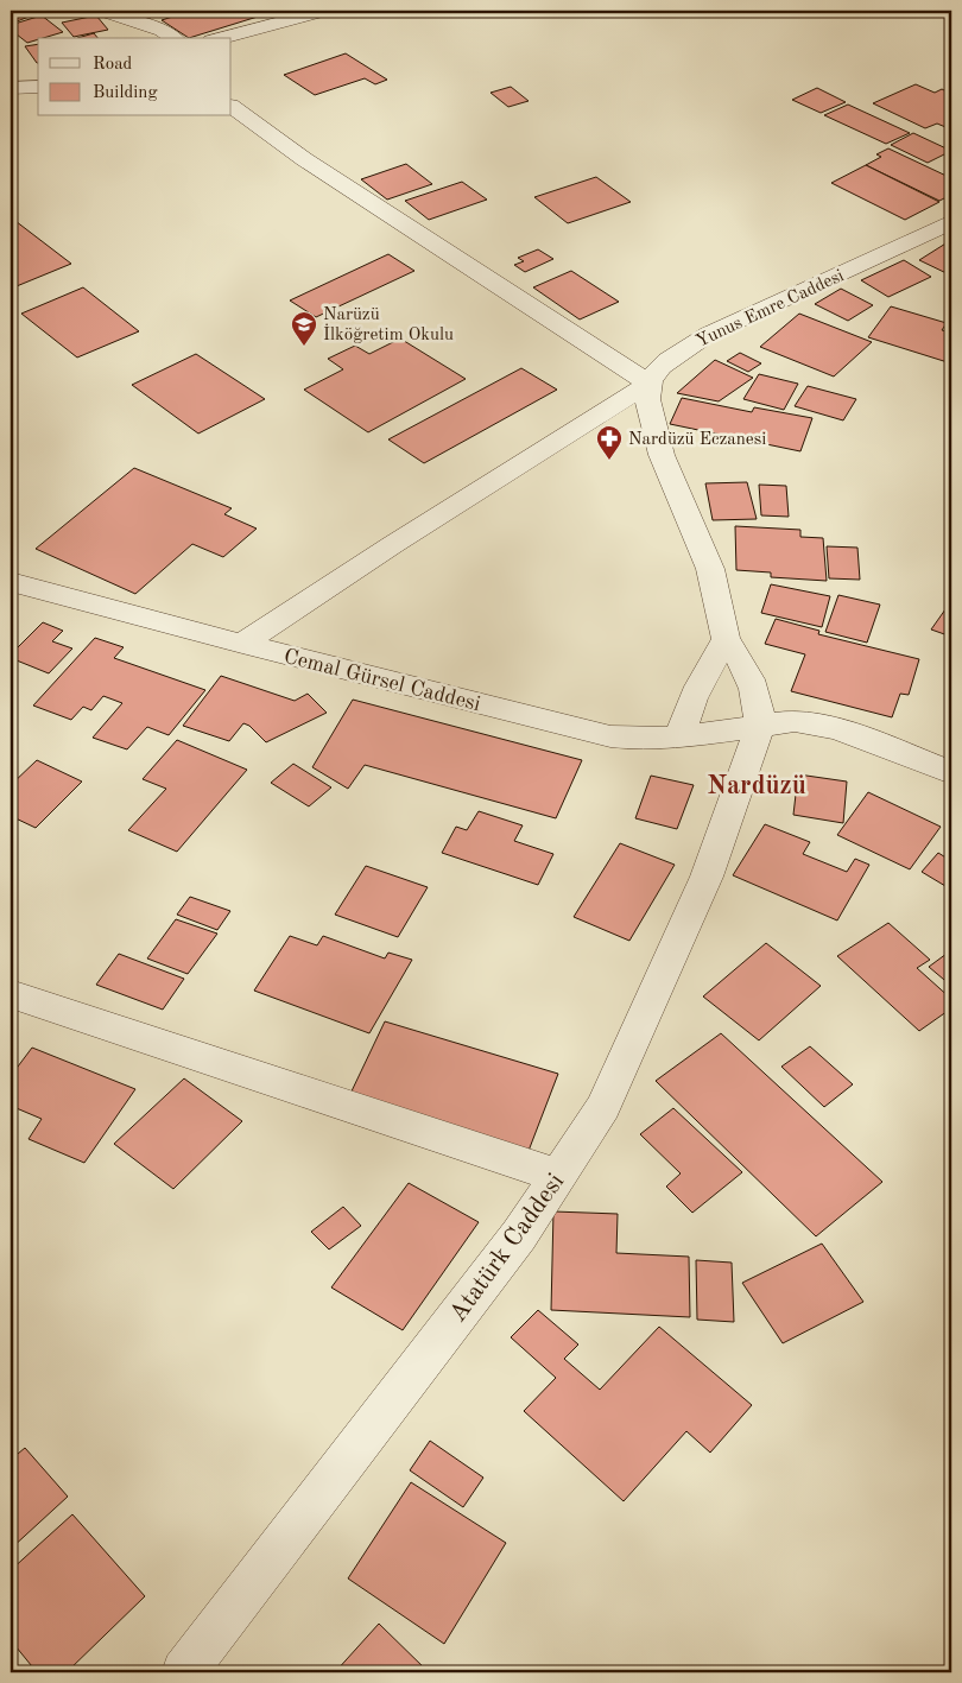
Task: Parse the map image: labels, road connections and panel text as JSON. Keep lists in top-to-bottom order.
{
  "streets": {
    "street": ["Yunus Emre Caddesi", "Cemal Gürsel Caddesi", "Atatürk Caddesi"]
  },
  "crossings": [
    ["Yunus Emre Caddesi", "Cemal Gürsel Caddesi"],
    ["Cemal Gürsel Caddesi", "Atatürk Caddesi"]
  ],
  "districts": ["Nardüzü"],
  "places": {
    "school or university": ["Narüzü İlköğretim Okulu"],
    "pharmacy": ["Nardüzü Eczanesi"]
  },
  "legend": ["Road", "Building"]
}
